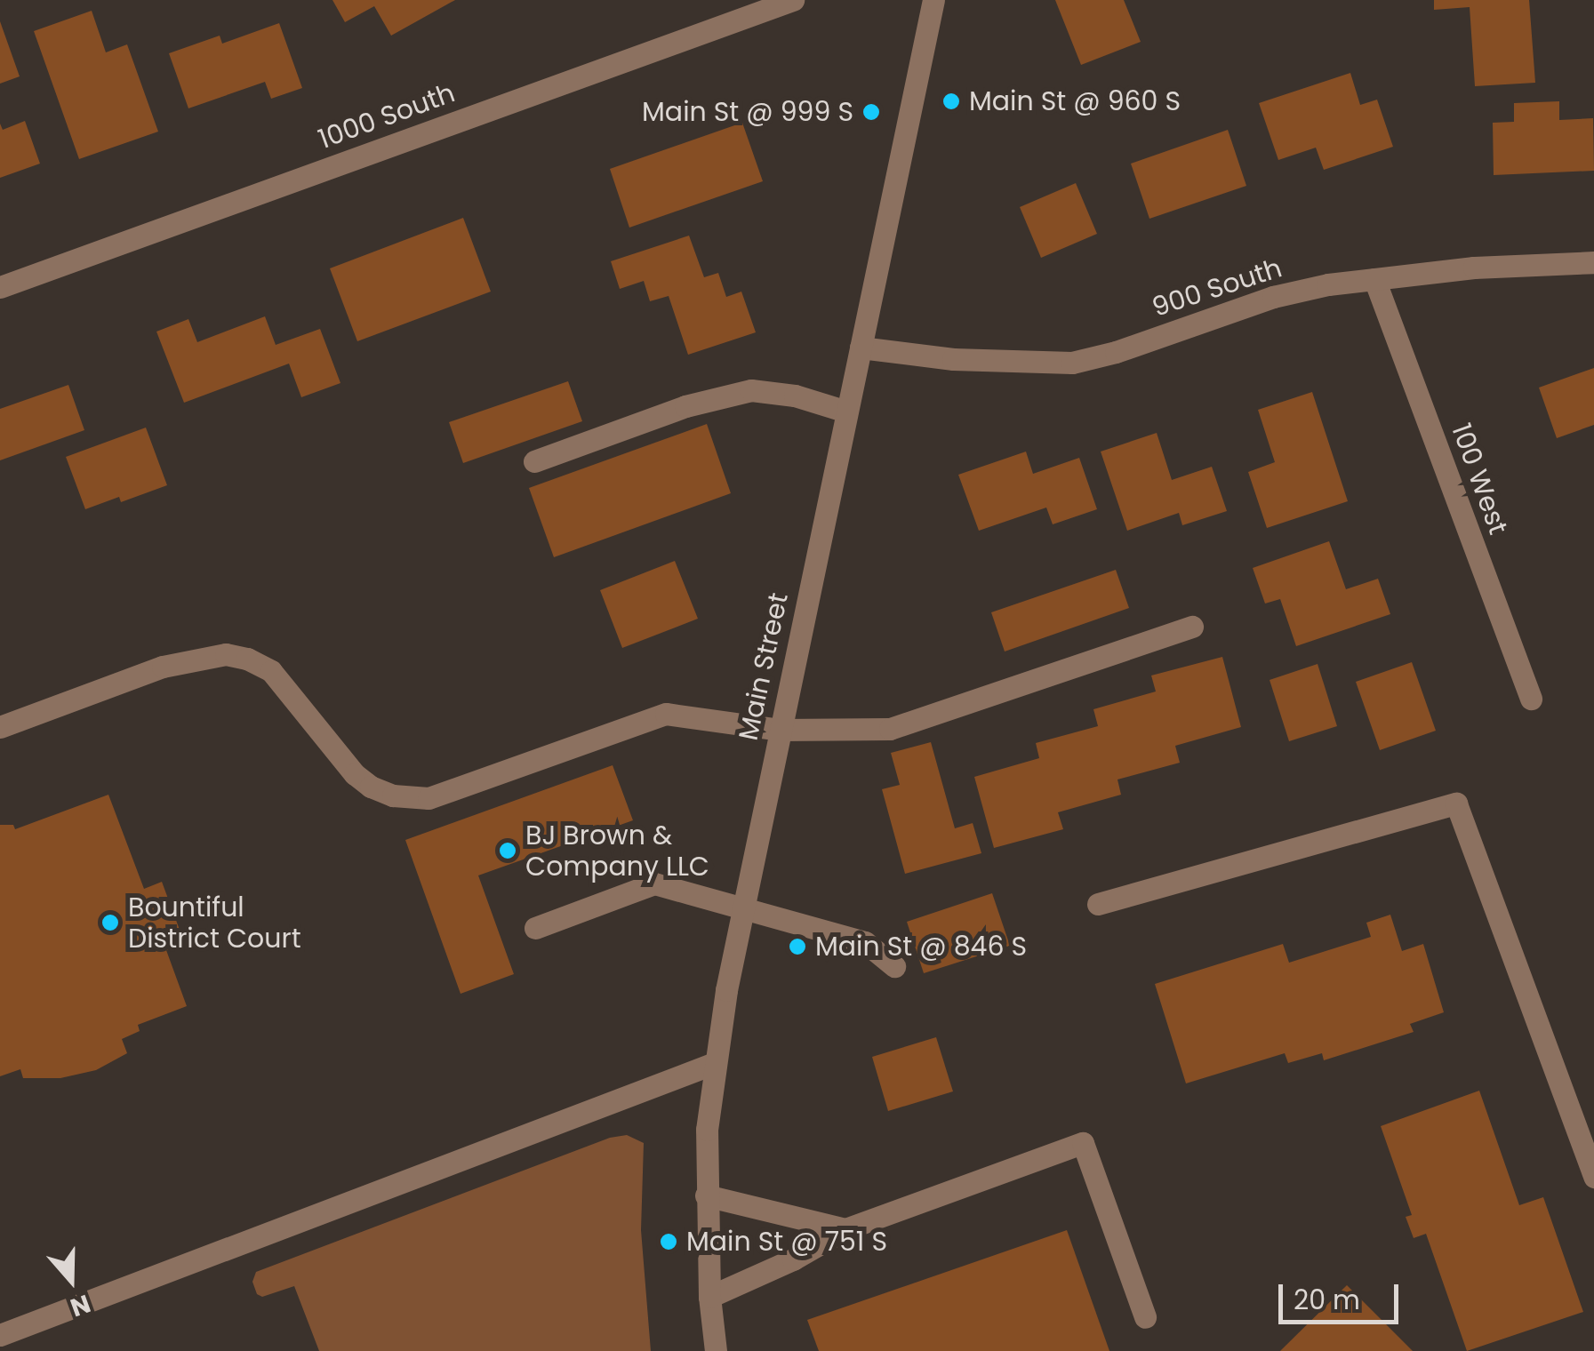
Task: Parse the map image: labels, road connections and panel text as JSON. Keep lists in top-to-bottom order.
{
  "streets": {
    "street": [
      "1000 South",
      "900 South",
      "100 West",
      "Main Street"
    ]
  },
  "crossings": [
    ["900 South", "100 West"],
    ["900 South", "Main Street"]
  ],
  "places": [
    "Main St @ 960 S",
    "Main St @ 999 S",
    "BJ Brown & Company LLC",
    "Bountiful District Court",
    "Main St @ 846 S",
    "Main St @ 751 S"
  ],
  "scale_bar": "20 m",
  "north": "bottom"
}
